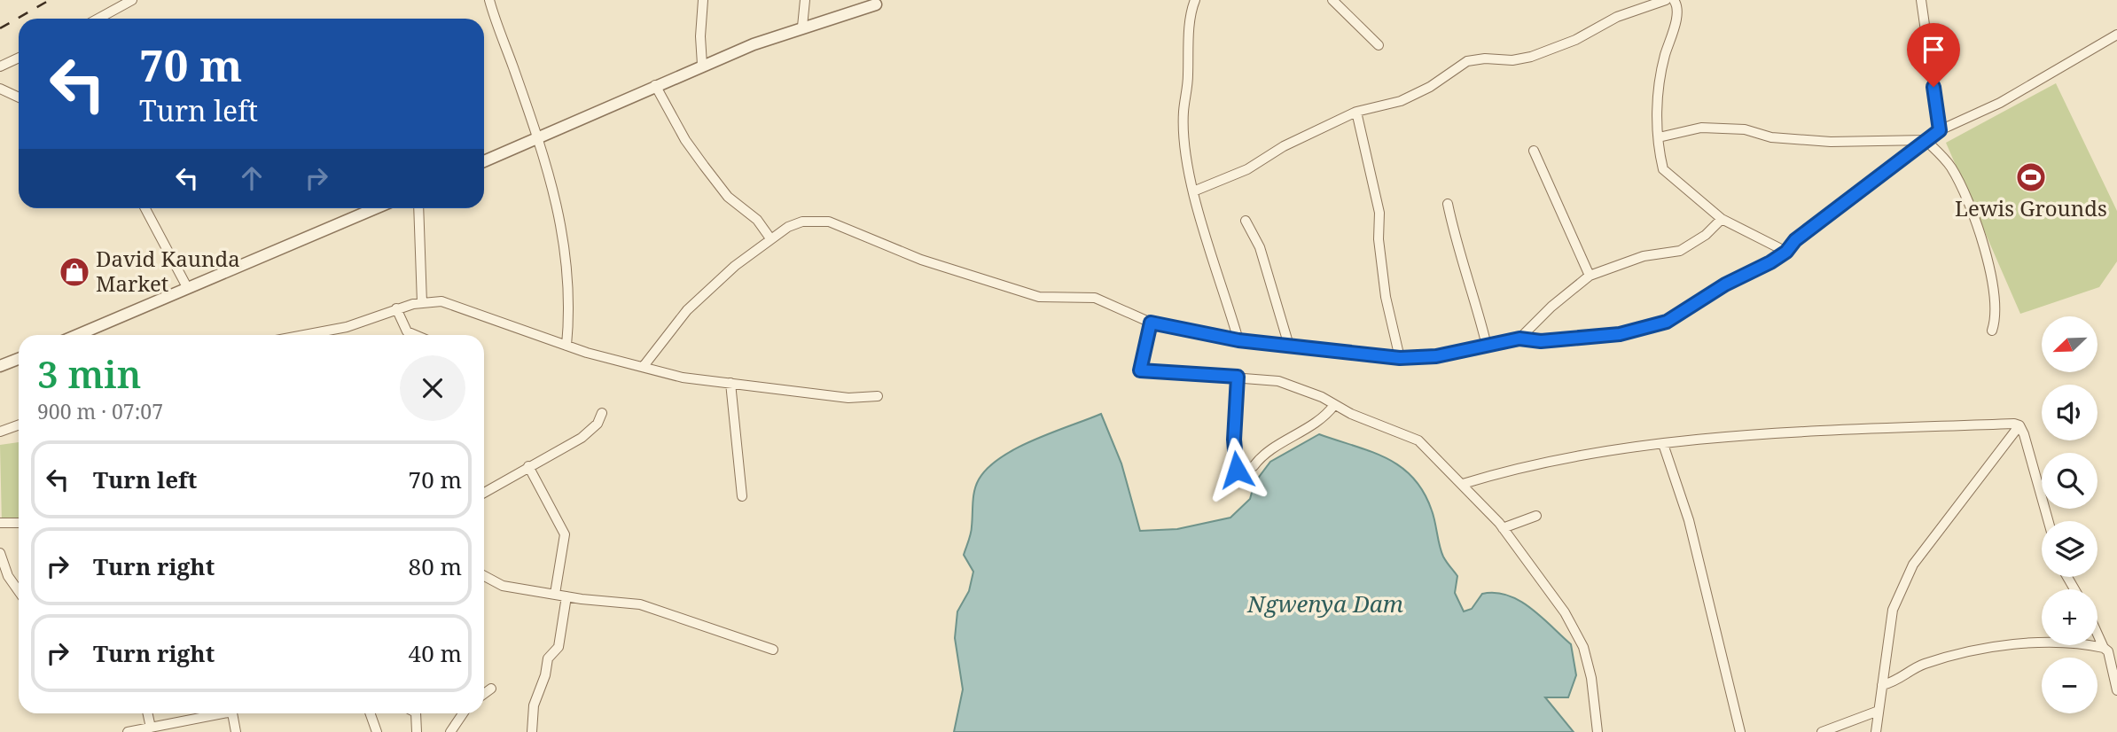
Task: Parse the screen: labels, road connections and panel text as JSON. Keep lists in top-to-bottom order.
{
  "water": ["Ngwenya Dam"],
  "places": {
    "sports": ["Lewis Grounds"],
    "shop": ["David Kaunda Market"]
  },
  "north": "bottom left",
  "page": {
    "turn": ["70 m", "Turn left"],
    "map_buttons": ["+", "−"],
    "heading": ["3 min", "900 m · 07:07"],
    "list": [
      {
        "name": "Turn left",
        "value": "70 m"
      },
      {
        "name": "Turn right",
        "value": "80 m"
      },
      {
        "name": "Turn right",
        "value": "40 m"
      }
    ]
  }
}
